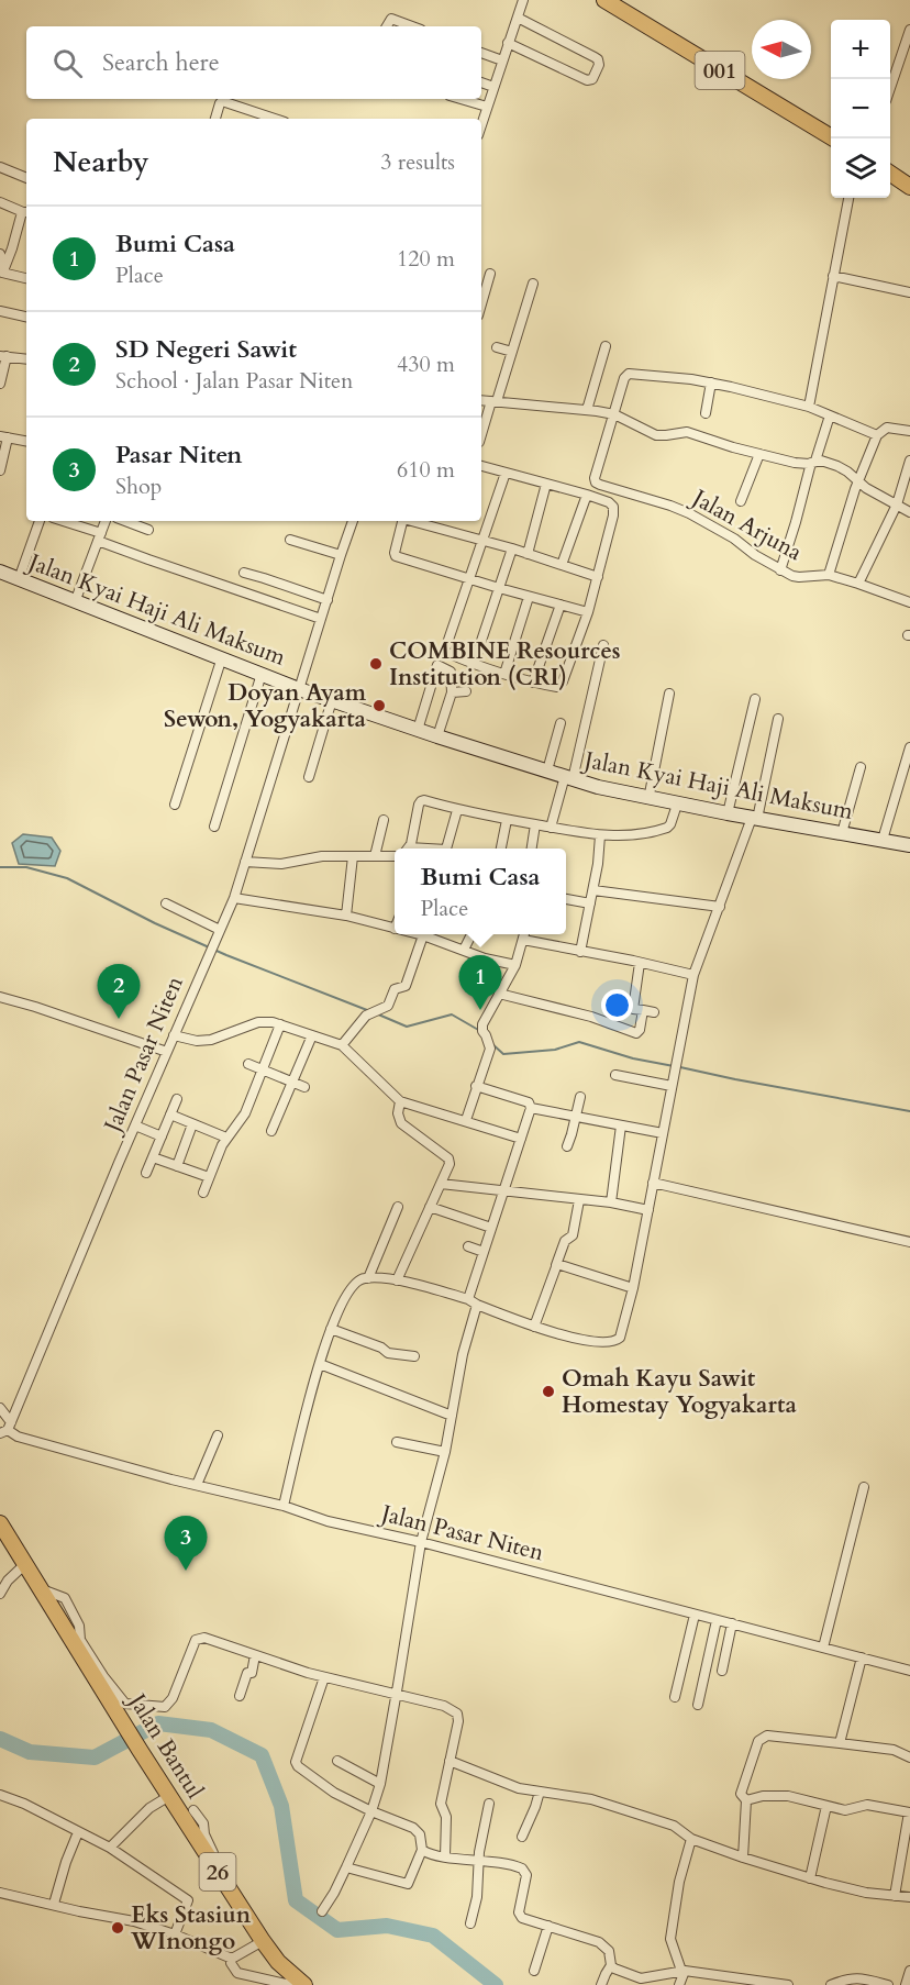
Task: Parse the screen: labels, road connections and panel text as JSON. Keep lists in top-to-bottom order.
{
  "streets": {
    "main road": ["001", "Jalan Bantul", "26"],
    "street": ["Jalan Arjuna", "Jalan Kyai Haji Ali Maksum", "Jalan Pasar Niten"]
  },
  "crossings": [
    ["Jalan Kyai Haji Ali Maksum", "Jalan Pasar Niten"]
  ],
  "places": [
    "COMBINE Resources Institution (CRI)",
    "Doyan Ayam Sewon, Yogyakarta",
    "Omah Kayu Sawit Homestay Yogyakarta",
    "Eks Stasiun WInongo"
  ],
  "north": "left",
  "page": {
    "map_buttons": ["+", "−"],
    "search": "Search here",
    "heading": ["Nearby", "3 results"],
    "list": [
      {
        "mark": "1",
        "name": "Bumi Casa",
        "note": "Place",
        "value": "120 m"
      },
      {
        "mark": "2",
        "name": "SD Negeri Sawit",
        "note": "School · Jalan Pasar Niten",
        "value": "430 m"
      },
      {
        "mark": "3",
        "name": "Pasar Niten",
        "note": "Shop",
        "value": "610 m"
      }
    ],
    "popup": ["Bumi Casa", "Place"],
    "pins": ["1", "2", "3"]
  }
}
